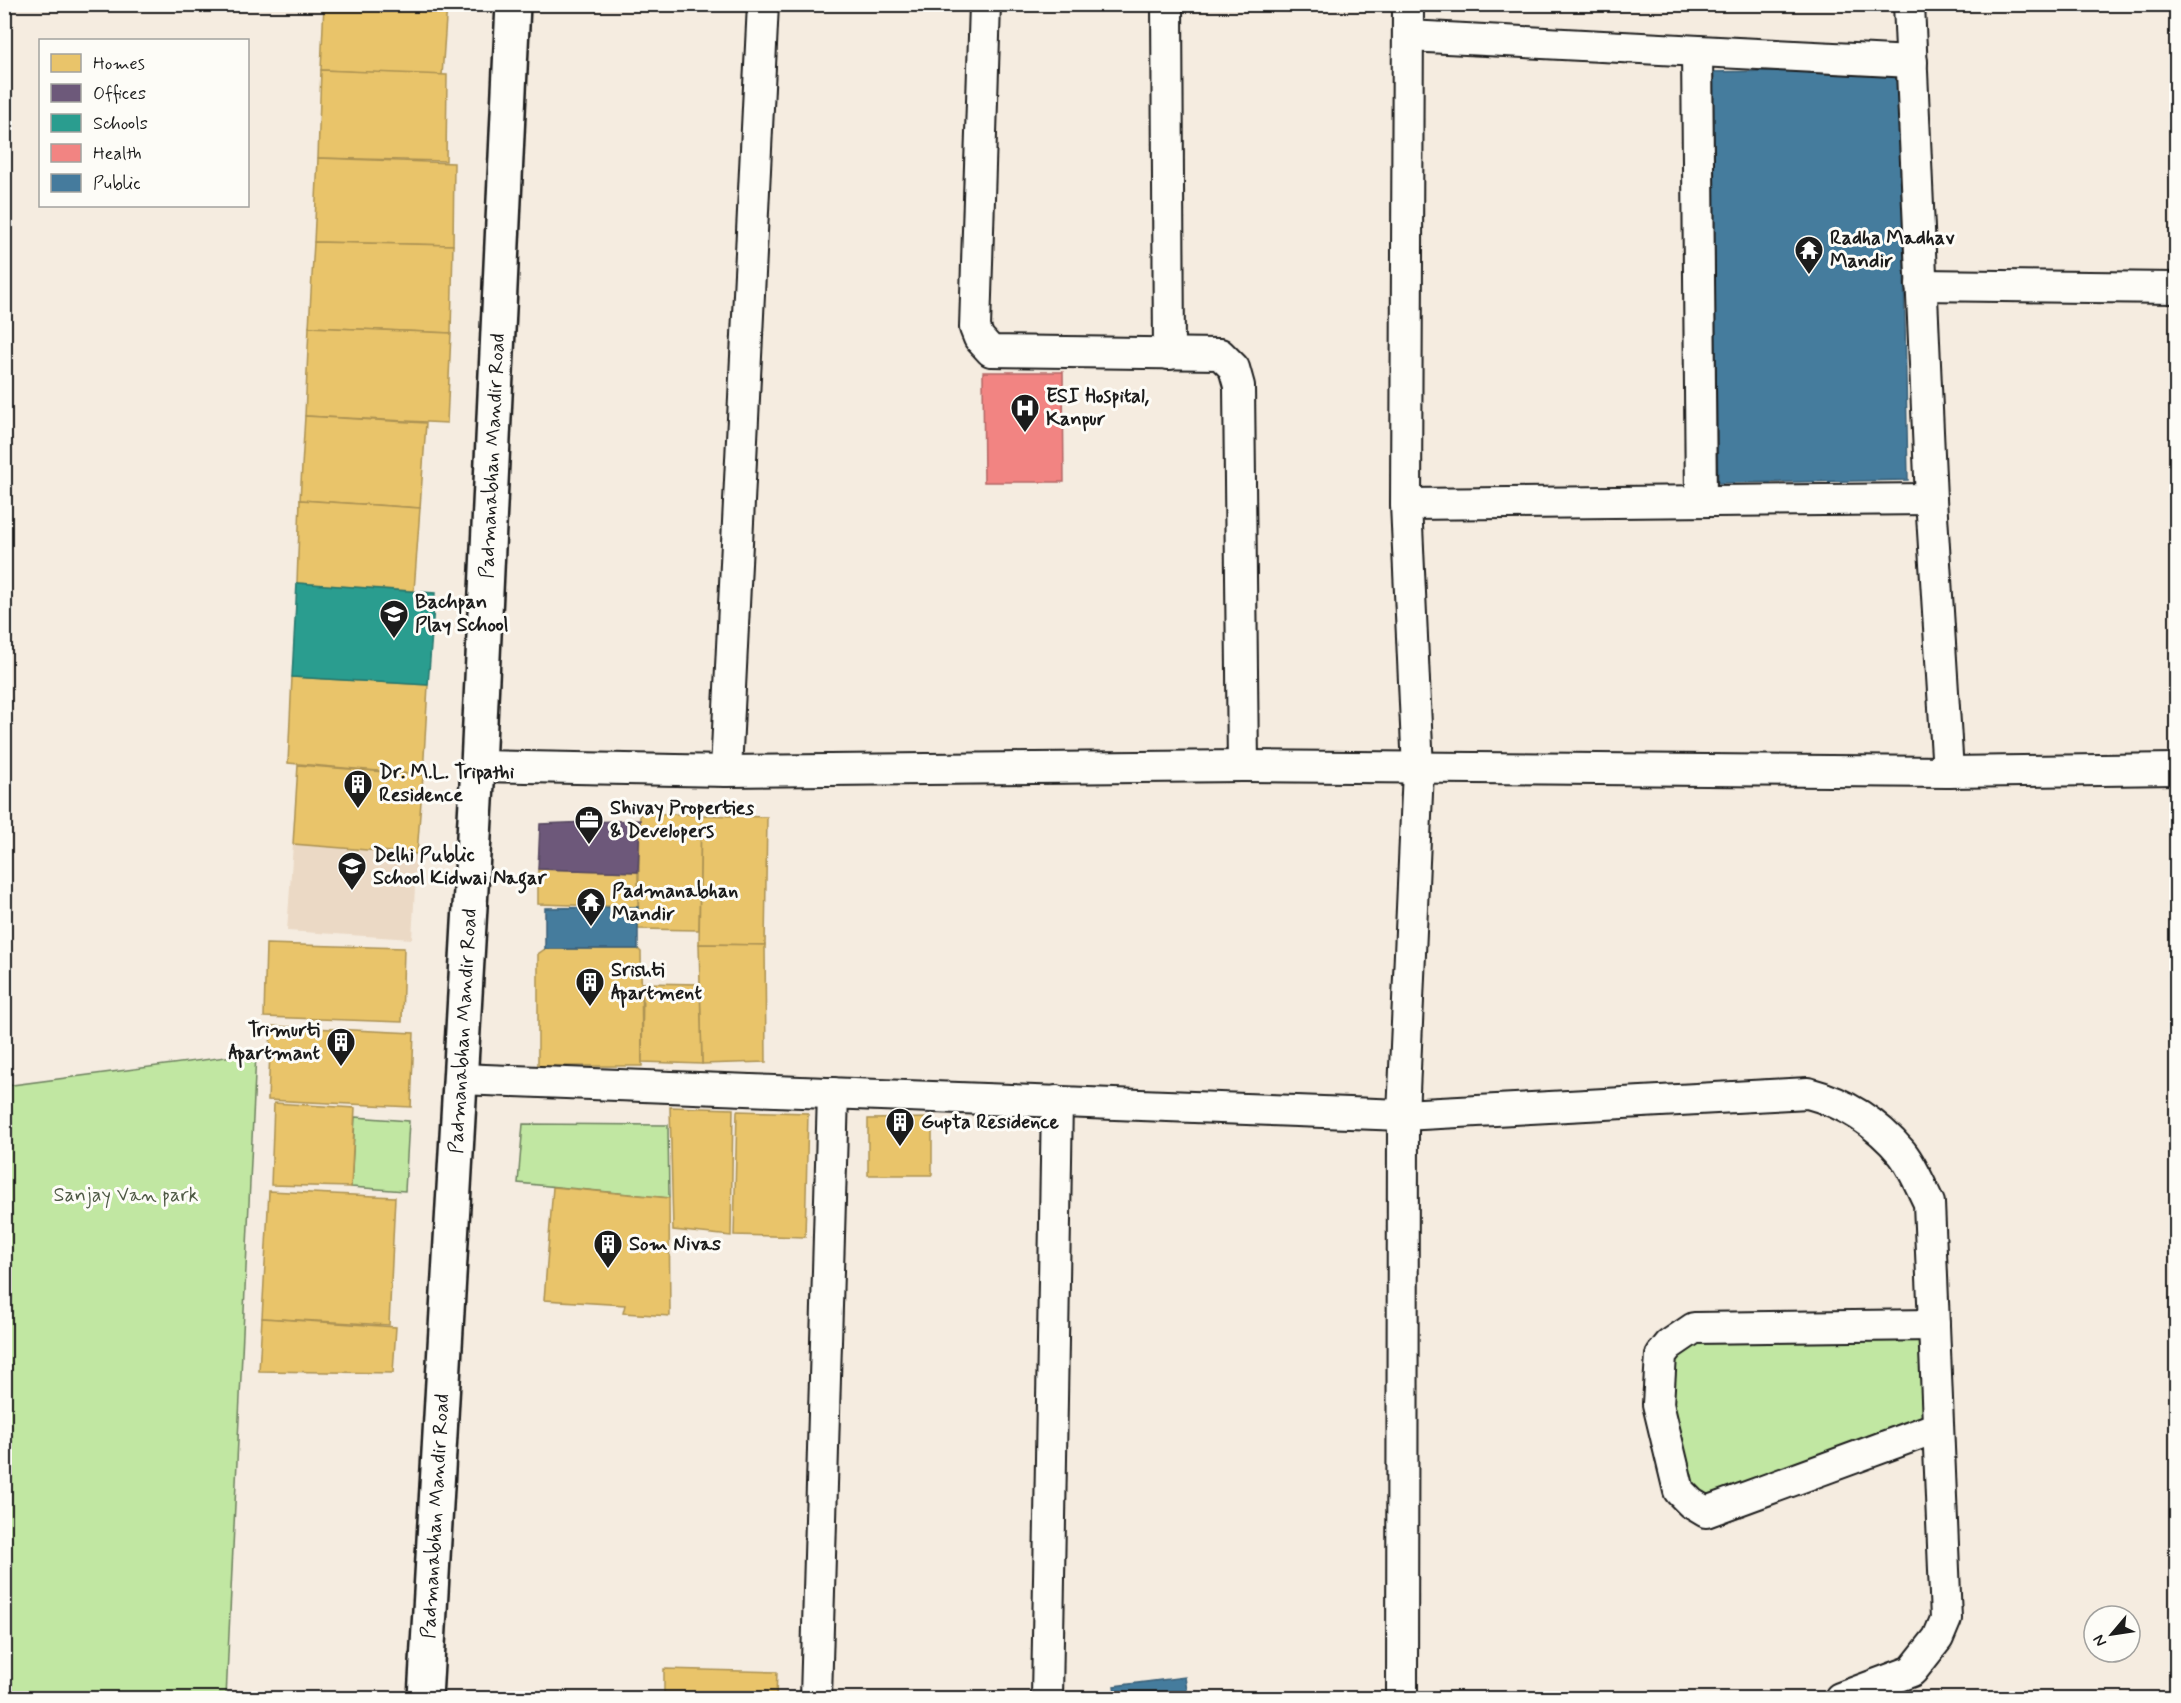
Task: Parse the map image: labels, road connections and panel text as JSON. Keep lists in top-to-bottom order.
{
  "streets": {
    "street": ["Padmanabhan Mandir Road"]
  },
  "parks": ["Sanjay Van park"],
  "places": {
    "temple": ["Radha Madhav Mandir", "Padmanabhan Mandir"],
    "hospital": ["ESI Hospital, Kanpur"],
    "school or university": ["Bachpan Play School", "Delhi Public School Kidwai Nagar"],
    "building": [
      "Dr. M.L. Tripathi Residence",
      "Srishti Apartment",
      "Trimurti Apartmant",
      "Gupta Residence",
      "Som Nivas"
    ],
    "office": ["Shivay Properties & Developers"]
  },
  "legend": [
    "Homes",
    "Offices",
    "Schools",
    "Health",
    "Public"
  ],
  "north": "bottom left"
}
